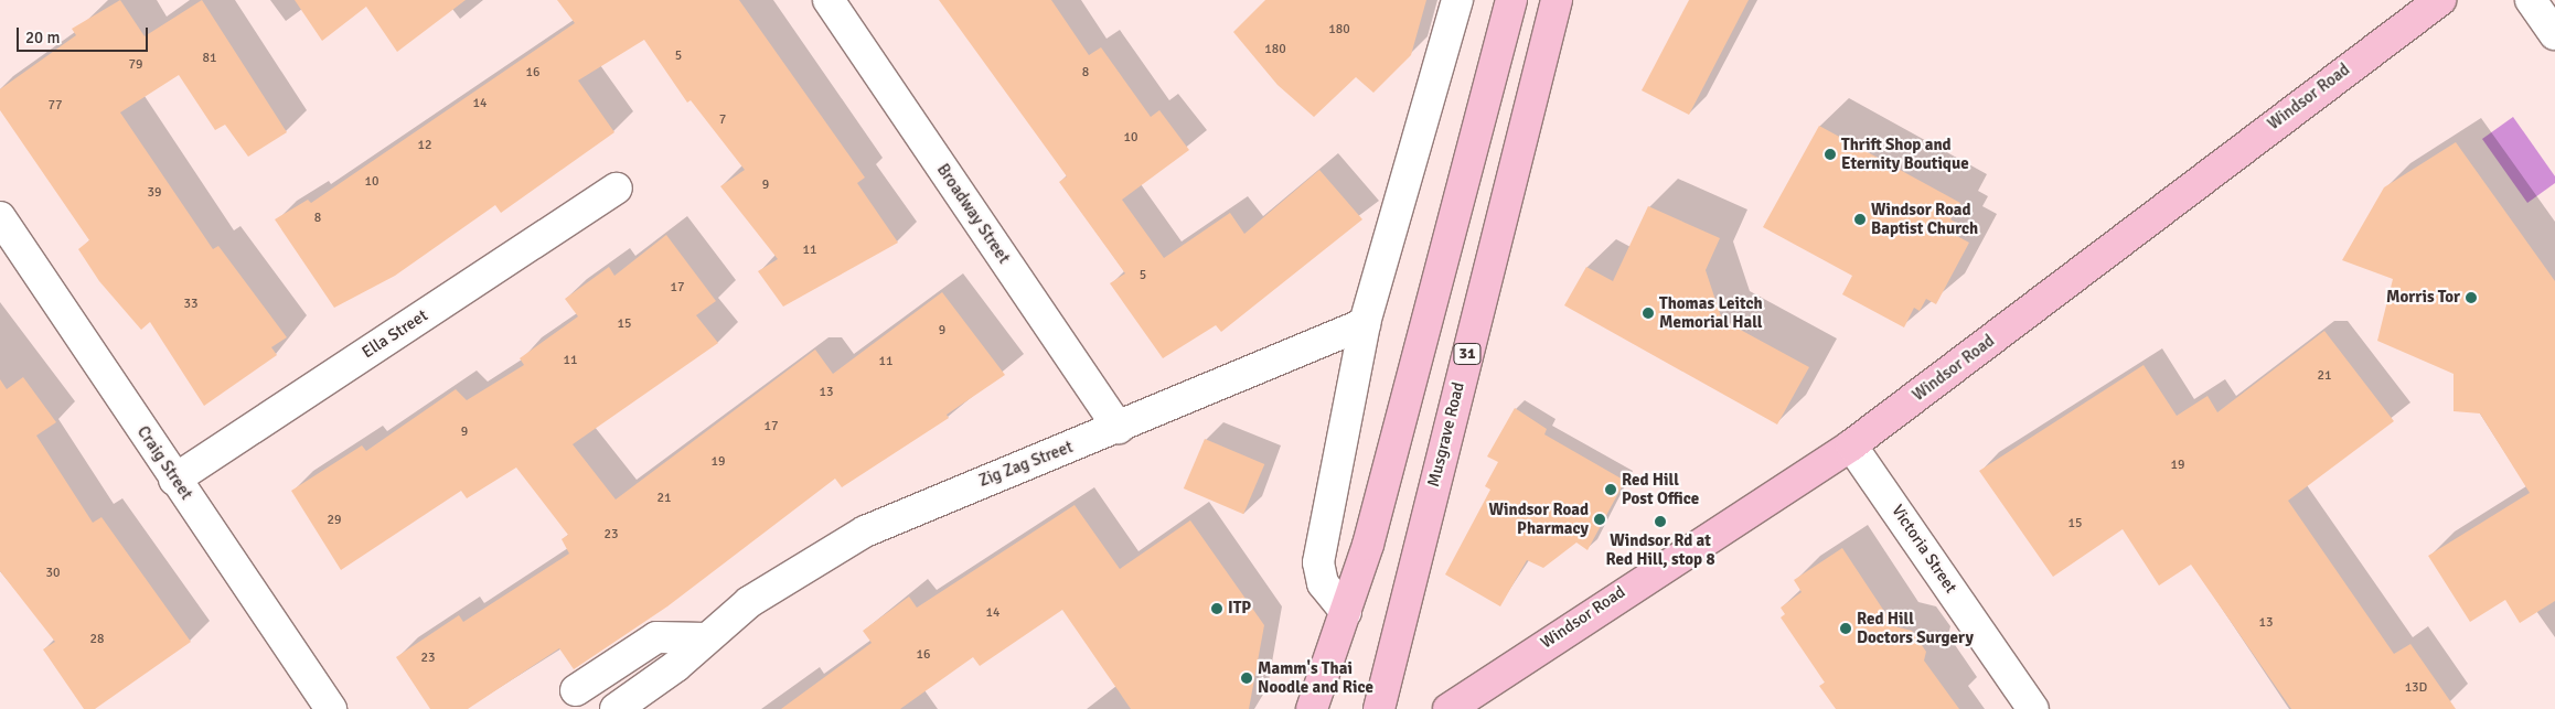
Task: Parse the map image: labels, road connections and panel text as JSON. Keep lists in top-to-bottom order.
{
  "streets": {
    "main road": ["Windsor Road", "31", "Musgrave Road"],
    "street": [
      "Broadway Street",
      "Ella Street",
      "Craig Street",
      "Zig Zag Street",
      "Victoria Street"
    ]
  },
  "crossings": [
    ["Windsor Road", "Victoria Street"],
    ["Broadway Street", "Zig Zag Street"],
    ["Ella Street", "Craig Street"]
  ],
  "places": [
    "Thrift Shop and Eternity Boutique",
    "Windsor Road Baptist Church",
    "Morris Tor",
    "Thomas Leitch Memorial Hall",
    "Red Hill Post Office",
    "Windsor Road Pharmacy",
    "Windsor Rd at Red Hill, stop 8",
    "ITP",
    "Red Hill Doctors Surgery",
    "Mamm's Thai Noodle and Rice"
  ],
  "house_numbers": [
    "180",
    "180",
    "5",
    "81",
    "79",
    "16",
    "8",
    "14",
    "77",
    "7",
    "10",
    "12",
    "10",
    "9",
    "39",
    "8",
    "11",
    "5",
    "17",
    "33",
    "15",
    "9",
    "11",
    "11",
    "21",
    "13",
    "17",
    "9",
    "19",
    "19",
    "21",
    "29",
    "15",
    "23",
    "30",
    "14",
    "13",
    "28",
    "16",
    "23",
    "13D"
  ],
  "scale_bar": "20 m"
}
